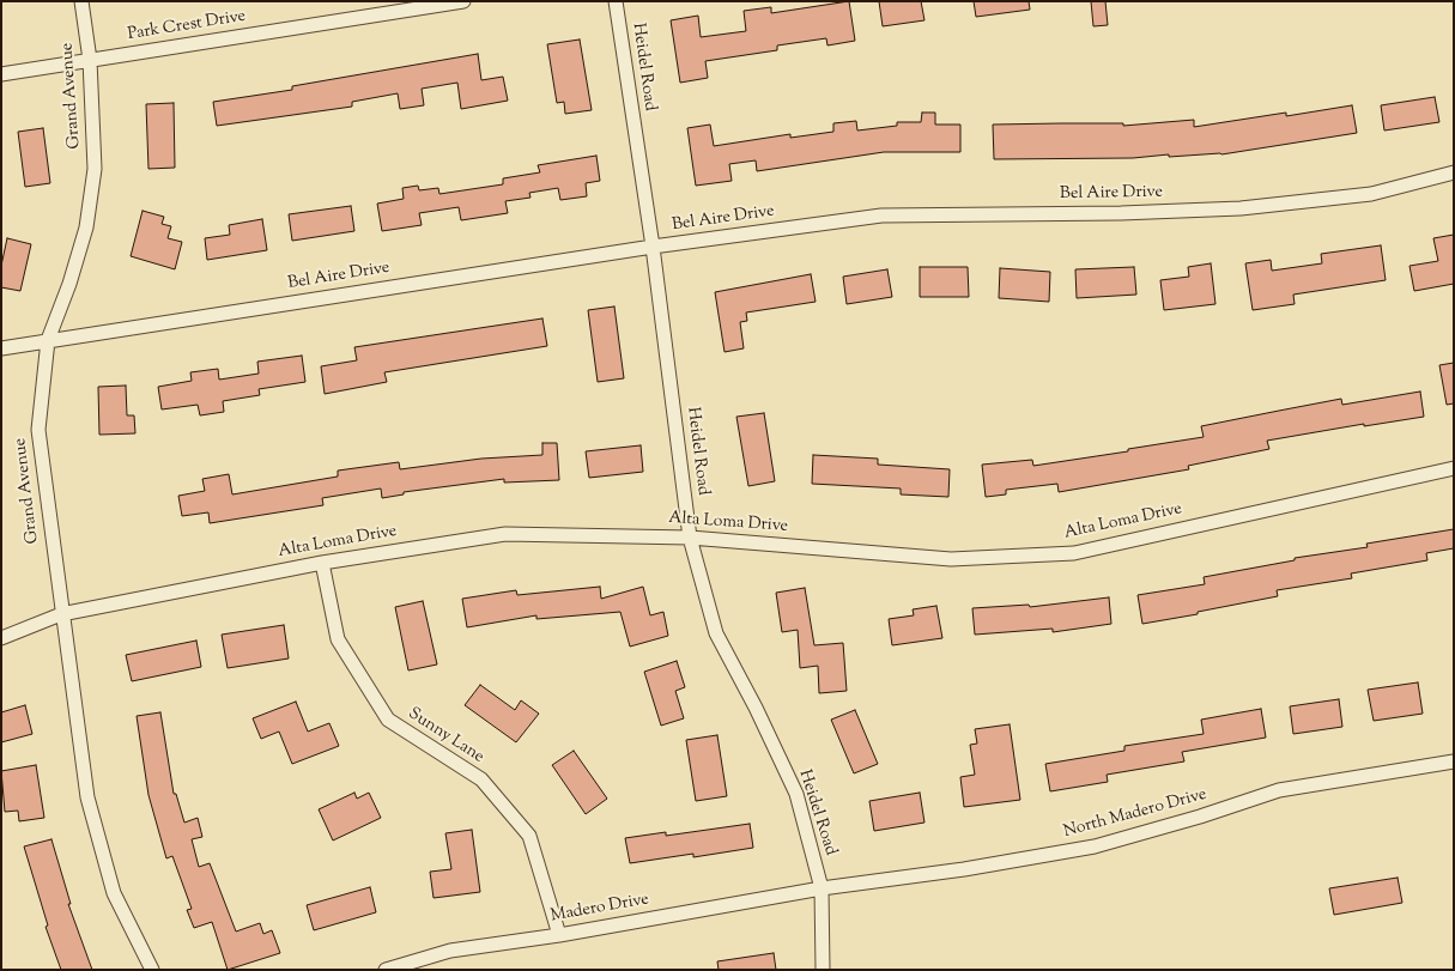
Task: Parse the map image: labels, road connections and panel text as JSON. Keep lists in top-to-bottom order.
{
  "streets": {
    "street": [
      "Park Crest Drive",
      "Heidel Road",
      "Grand Avenue",
      "Bel Aire Drive",
      "Alta Loma Drive",
      "Sunny Lane",
      "North Madero Drive",
      "Madero Drive"
    ]
  },
  "crossings": [
    ["Park Crest Drive", "Grand Avenue"],
    ["Heidel Road", "Bel Aire Drive"],
    ["Heidel Road", "Alta Loma Drive"],
    ["Heidel Road", "North Madero Drive"],
    ["Heidel Road", "Madero Drive"],
    ["Grand Avenue", "Bel Aire Drive"],
    ["Grand Avenue", "Alta Loma Drive"],
    ["Alta Loma Drive", "Sunny Lane"],
    ["Sunny Lane", "Madero Drive"],
    ["North Madero Drive", "Madero Drive"]
  ]
}
